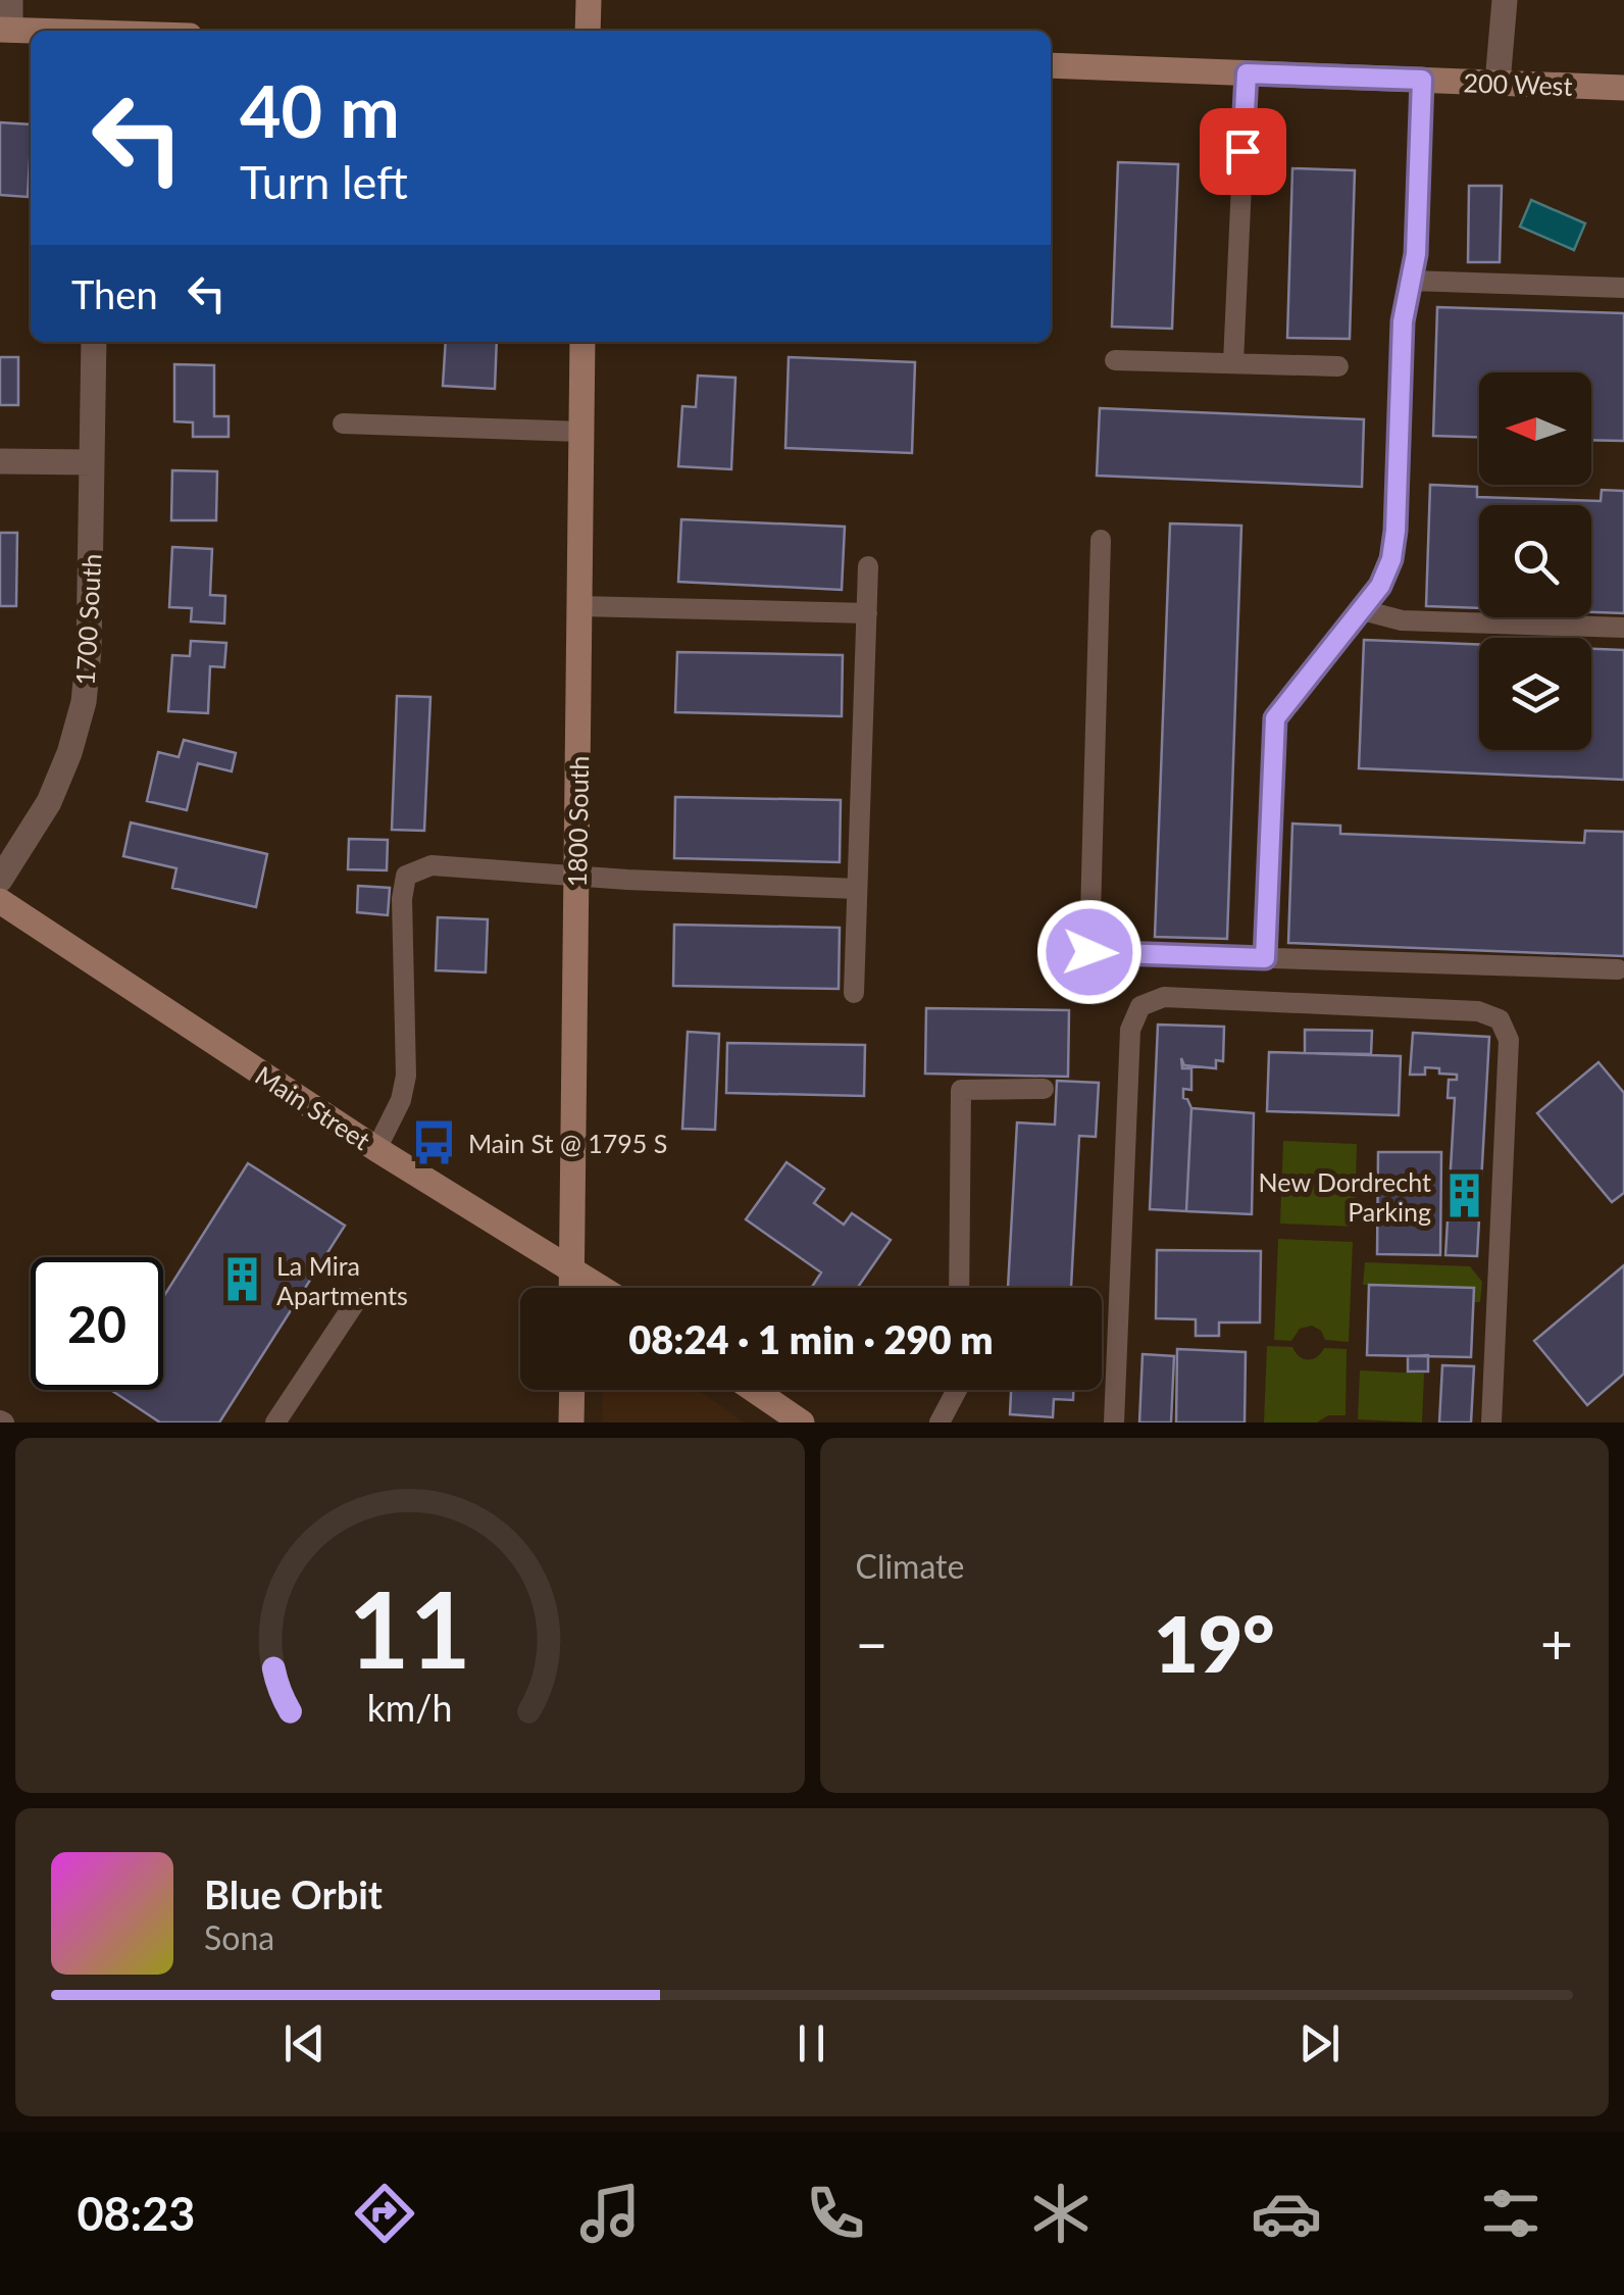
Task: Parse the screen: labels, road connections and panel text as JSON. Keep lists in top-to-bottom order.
{
  "streets": {
    "street": [
      "200 West",
      "1700 South",
      "1800 South",
      "Main Street"
    ]
  },
  "crossings": [
    ["1800 South", "Main Street"]
  ],
  "places": {
    "bus stop": ["Main St @ 1795 S"],
    "building": ["New Dordrecht Parking", "La Mira Apartments"]
  },
  "north": "left",
  "page": {
    "turn": ["40 m", "Turn left"],
    "then": "Then",
    "limit": "20",
    "trip": "08:24 · 1 min · 290 m",
    "tile": "Climate",
    "heat": ["−", "19°", "+"],
    "song": ["Blue Orbit", "Sona"],
    "tabs": "08:23",
    "gauge": ["11", "km/h"]
  }
}
